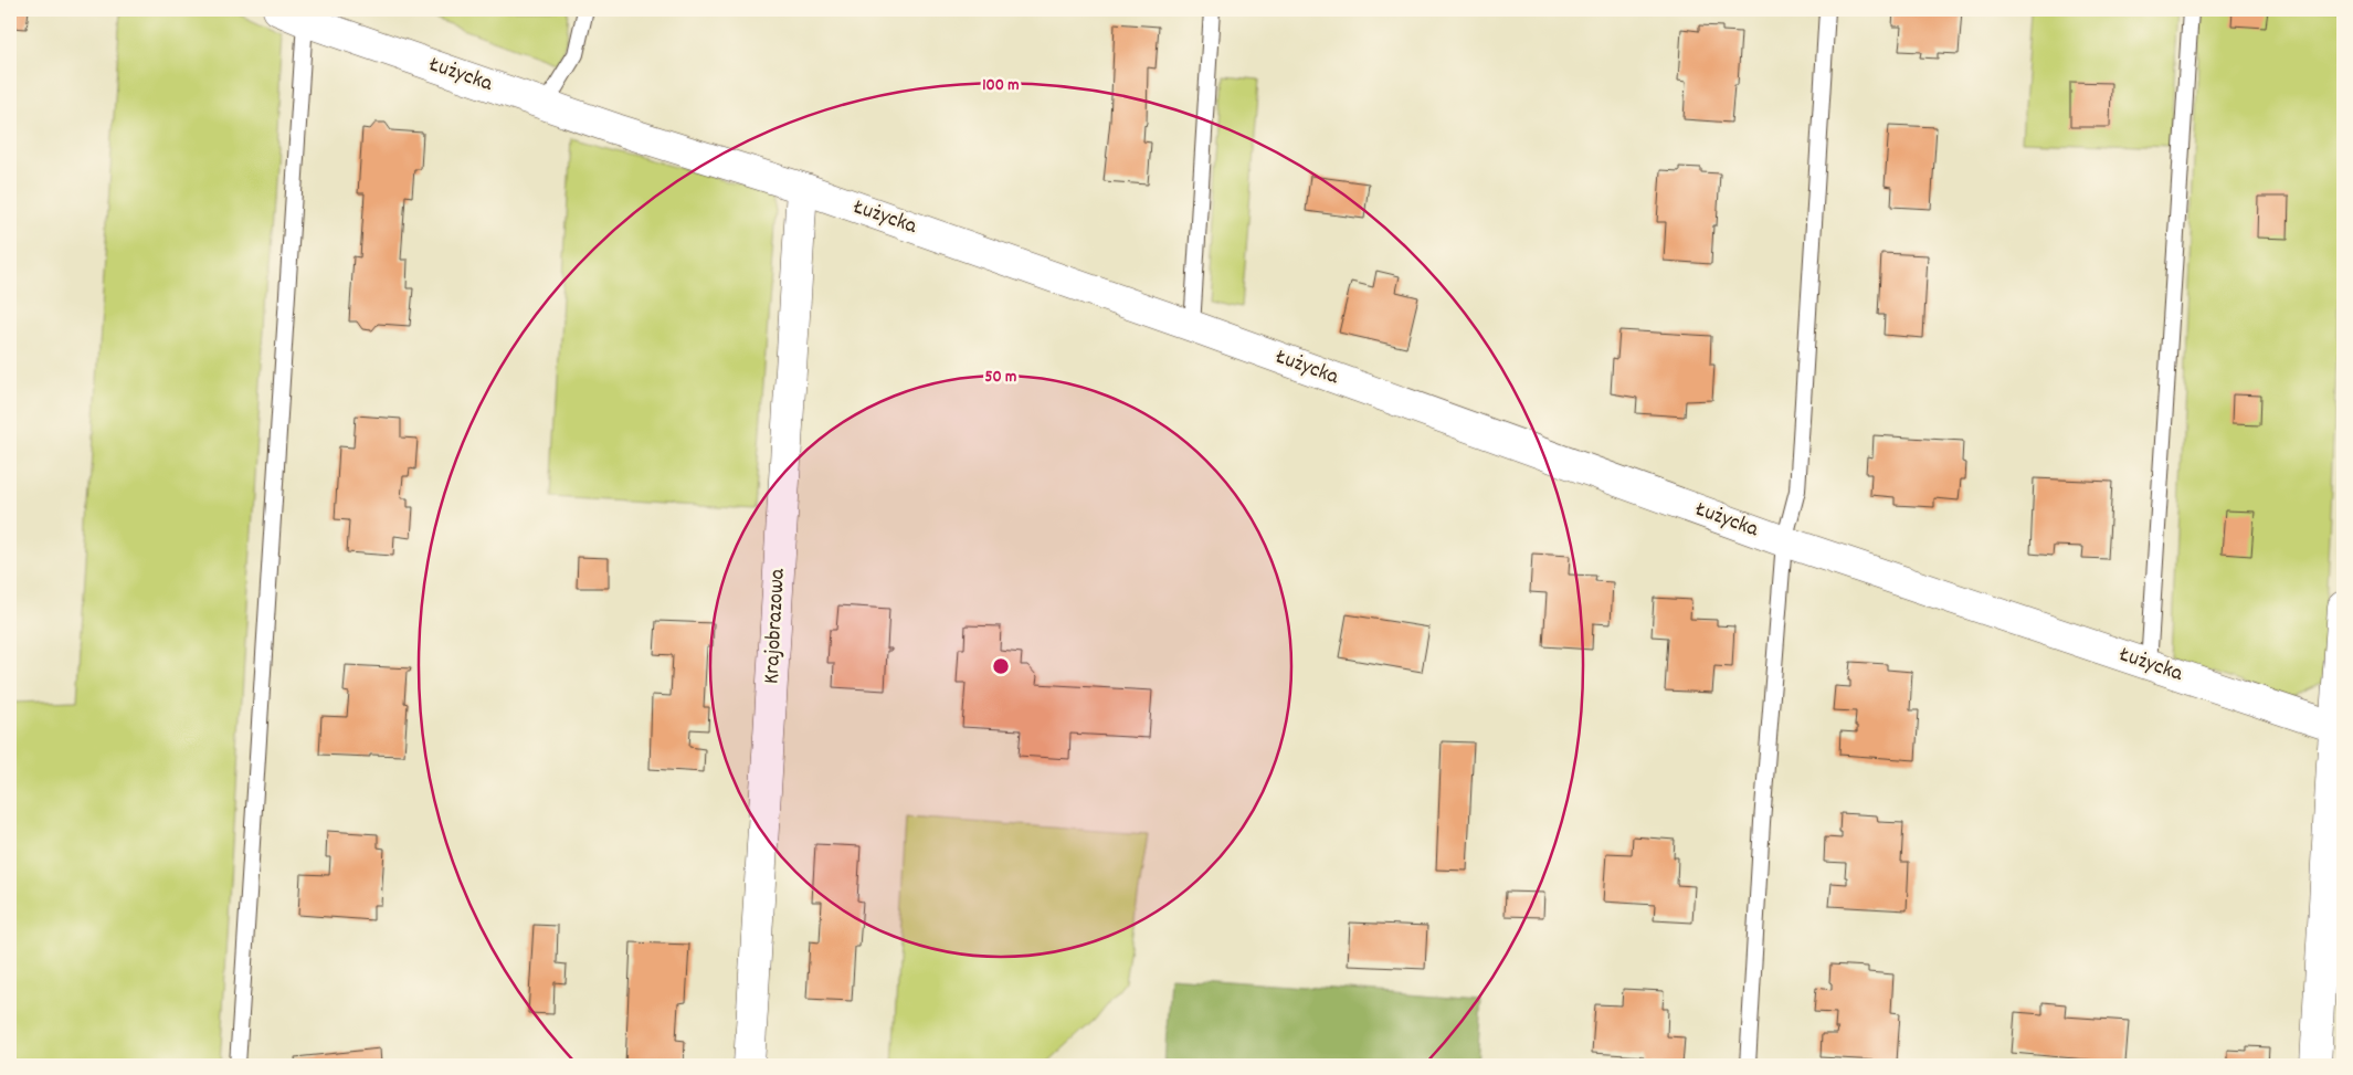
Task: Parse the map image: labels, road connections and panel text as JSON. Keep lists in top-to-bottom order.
{
  "streets": {
    "street": ["Łużycka", "Krajobrazowa"]
  },
  "crossings": [
    ["Łużycka", "Krajobrazowa"]
  ],
  "rings": ["100 m", "50 m"]
}
